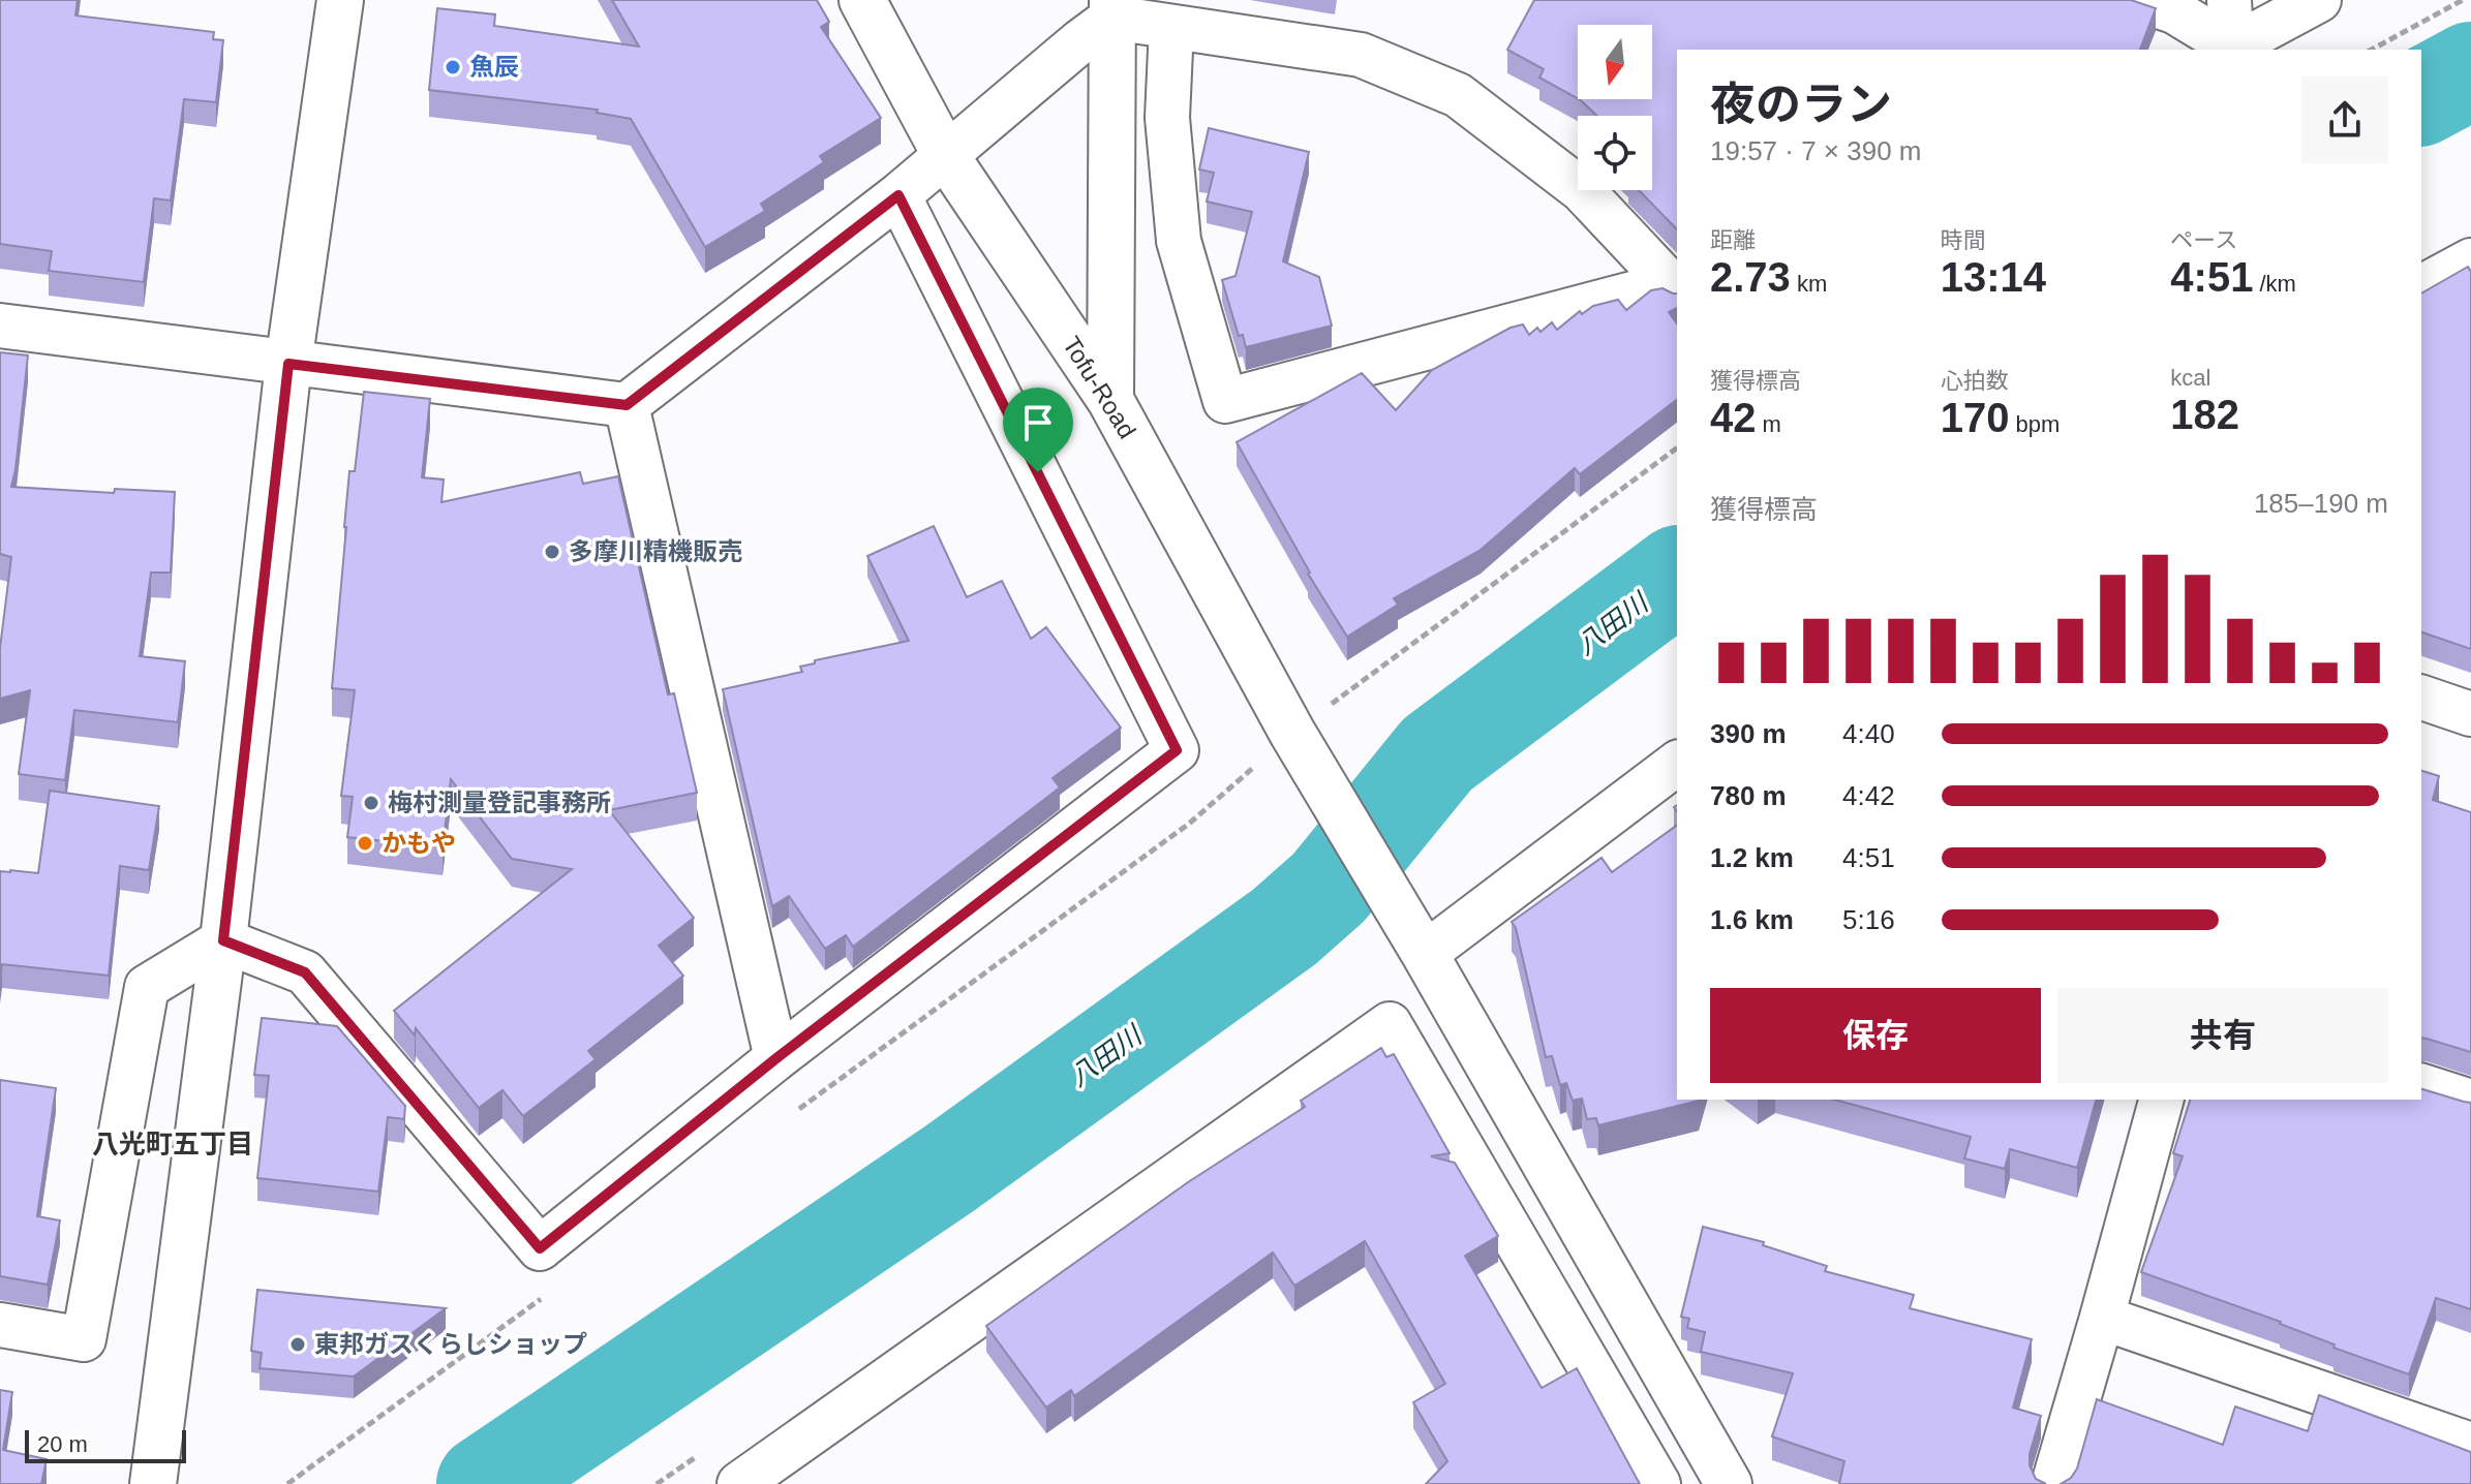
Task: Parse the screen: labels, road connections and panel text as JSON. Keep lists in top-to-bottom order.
{
  "streets": {
    "street": ["Tofu-Road"]
  },
  "districts": ["八光町五丁目"],
  "water": ["八田川"],
  "places": [
    "魚辰",
    "多摩川精機販売",
    "梅村測量登記事務所",
    "かもや",
    "東邦ガスくらしショップ"
  ],
  "scale_bar": "20 m",
  "north": "bottom",
  "page": {
    "heading": ["夜のラン", "19:57 · 7 × 390 m"],
    "stats": [
      ["距離", "2.73 km"],
      ["時間", "13:14"],
      ["ペース", "4:51 /km"],
      ["獲得標高", "42 m"],
      ["心拍数", "170 bpm"],
      ["kcal", "182"]
    ],
    "chart": ["獲得標高", "185–190 m"],
    "list": [
      {
        "name": "390 m",
        "note": "4:40"
      },
      {
        "name": "780 m",
        "note": "4:42"
      },
      {
        "name": "1.2 km",
        "note": "4:51"
      },
      {
        "name": "1.6 km",
        "note": "5:16"
      }
    ],
    "buttons": ["保存", "共有"],
    "scale": "20 m"
  }
}
